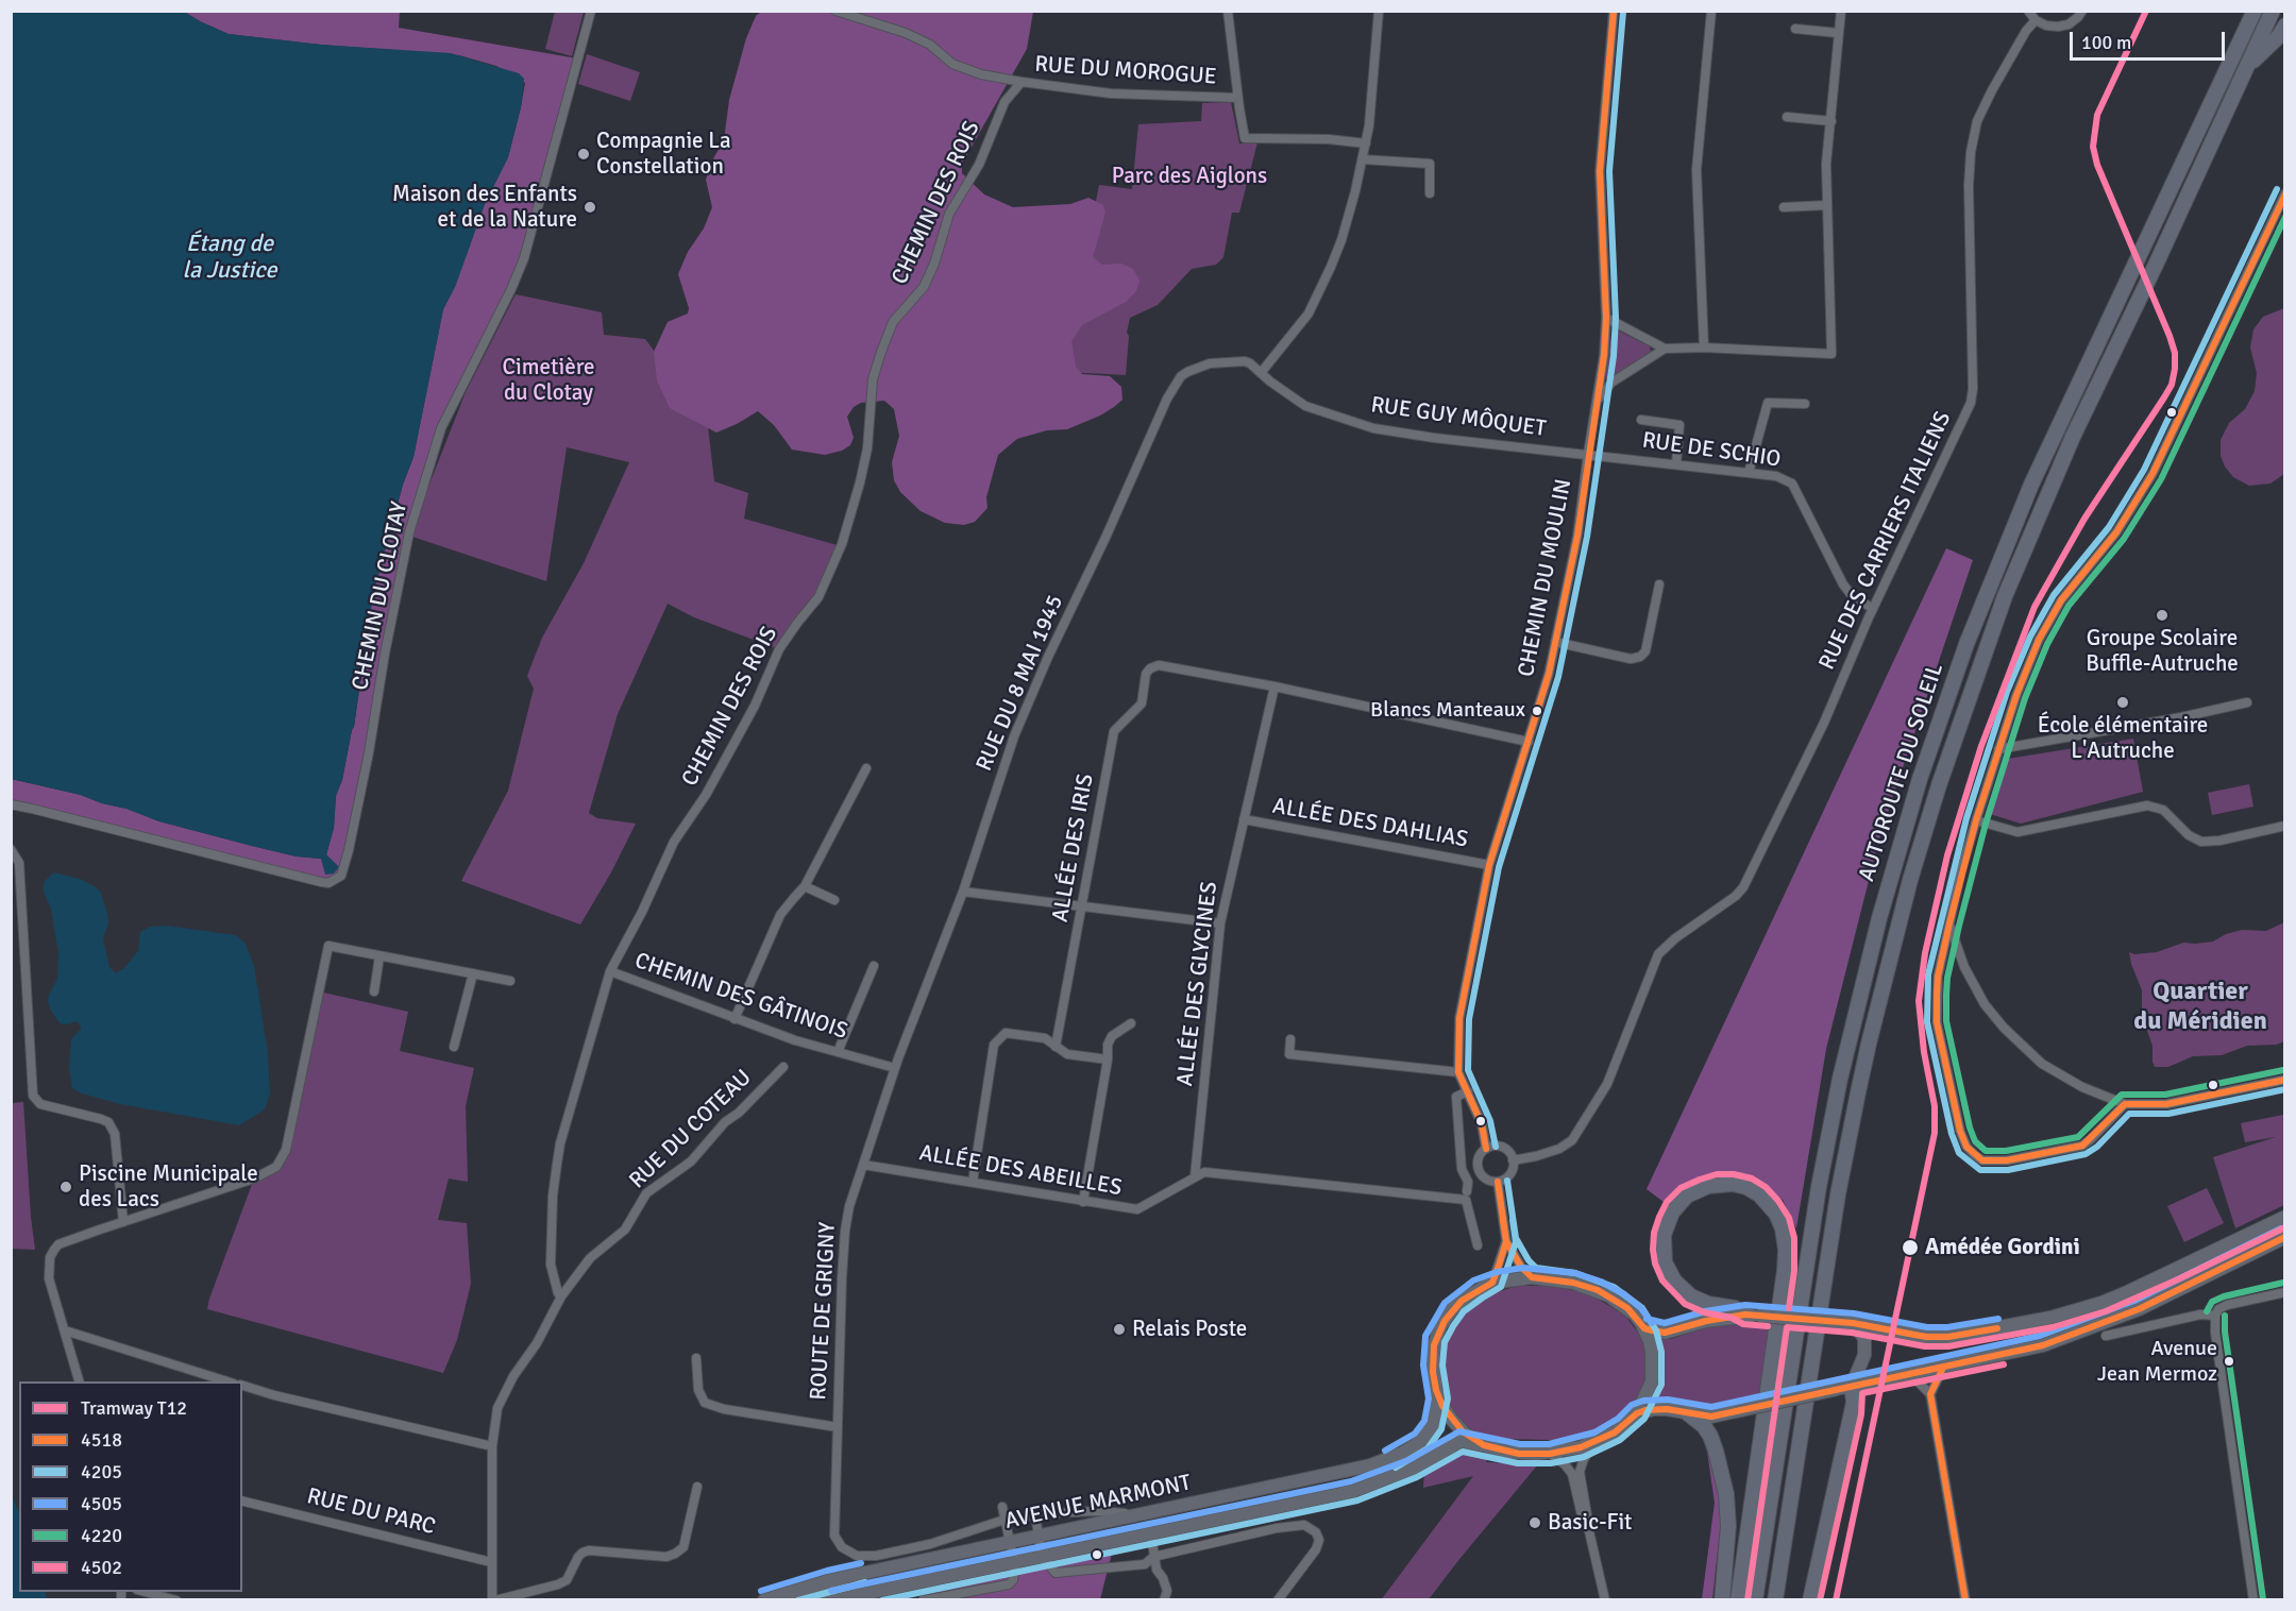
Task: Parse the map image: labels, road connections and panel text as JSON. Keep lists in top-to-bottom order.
{
  "streets": {
    "highway": ["AUTOROUTE DU SOLEIL"],
    "main road": ["AVENUE MARMONT"],
    "street": [
      "RUE DU MOROGUE",
      "CHEMIN DES ROIS",
      "RUE GUY MÔQUET",
      "RUE DE SCHIO",
      "RUE DES CARRIERS ITALIENS",
      "CHEMIN DU MOULIN",
      "CHEMIN DU CLOTAY",
      "RUE DU 8 MAI 1945",
      "ALLÉE DES DAHLIAS",
      "ALLÉE DES IRIS",
      "ALLÉE DES GLYCINES",
      "CHEMIN DES GÂTINOIS",
      "RUE DU COTEAU",
      "ALLÉE DES ABEILLES",
      "ROUTE DE GRIGNY",
      "RUE DU PARC"
    ]
  },
  "crossings": [
    ["RUE DU MOROGUE", "CHEMIN DES ROIS"],
    ["CHEMIN DES ROIS", "CHEMIN DES GÂTINOIS"],
    ["CHEMIN DES ROIS", "RUE DU COTEAU"],
    ["RUE GUY MÔQUET", "RUE DE SCHIO"],
    ["RUE GUY MÔQUET", "CHEMIN DU MOULIN"],
    ["RUE GUY MÔQUET", "RUE DU 8 MAI 1945"],
    ["RUE DE SCHIO", "RUE DES CARRIERS ITALIENS"],
    ["RUE DE SCHIO", "CHEMIN DU MOULIN"],
    ["CHEMIN DU MOULIN", "ALLÉE DES DAHLIAS"],
    ["RUE DU 8 MAI 1945", "CHEMIN DES GÂTINOIS"],
    ["RUE DU 8 MAI 1945", "ROUTE DE GRIGNY"],
    ["ALLÉE DES DAHLIAS", "ALLÉE DES GLYCINES"],
    ["ALLÉE DES IRIS", "ALLÉE DES GLYCINES"],
    ["ALLÉE DES GLYCINES", "ALLÉE DES ABEILLES"],
    ["RUE DU COTEAU", "RUE DU PARC"],
    ["ALLÉE DES ABEILLES", "ROUTE DE GRIGNY"]
  ],
  "districts": ["Quartier du Méridien"],
  "water": ["Étang de la Justice"],
  "parks": ["Parc des Aiglons", "Cimetière du Clotay"],
  "places": [
    "Compagnie La Constellation",
    "Maison des Enfants et de la Nature",
    "Groupe Scolaire Buffle-Autruche",
    "École élémentaire L'Autruche",
    "Blancs Manteaux",
    "Piscine Municipale des Lacs",
    "Amédée Gordini",
    "Relais Poste",
    "Avenue Jean Mermoz",
    "Basic-Fit"
  ],
  "lines": [
    "tram line T12",
    "transit line 4518",
    "transit line 4205",
    "transit line 4220",
    "transit line 4502",
    "transit line 4505"
  ],
  "legend": [
    "Tramway T12",
    "4518",
    "4205",
    "4505",
    "4220",
    "4502"
  ],
  "scale_bar": "100 m"
}
